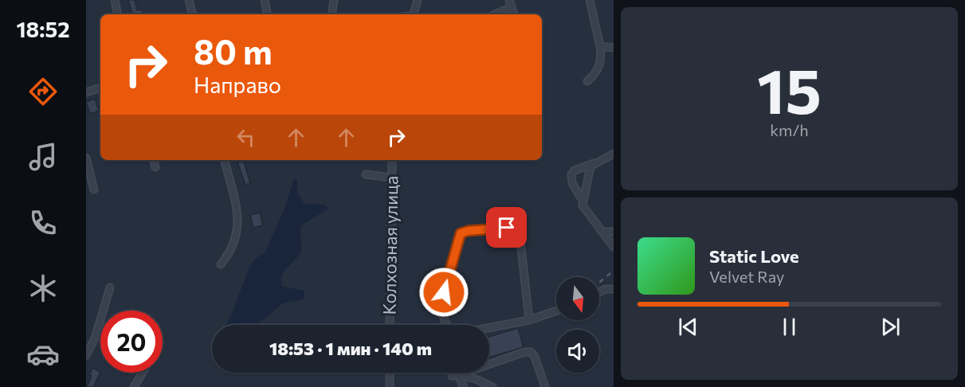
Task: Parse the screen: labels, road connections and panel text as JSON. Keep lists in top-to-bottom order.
{
  "streets": {
    "street": ["Колхозная улица"]
  },
  "north": "bottom",
  "page": {
    "tabs": "18:52",
    "tile": ["15", "km/h"],
    "turn": ["80 m", "Направо"],
    "song": ["Static Love", "Velvet Ray"],
    "limit": "20",
    "trip": "18:53 · 1 мин · 140 m"
  }
}
